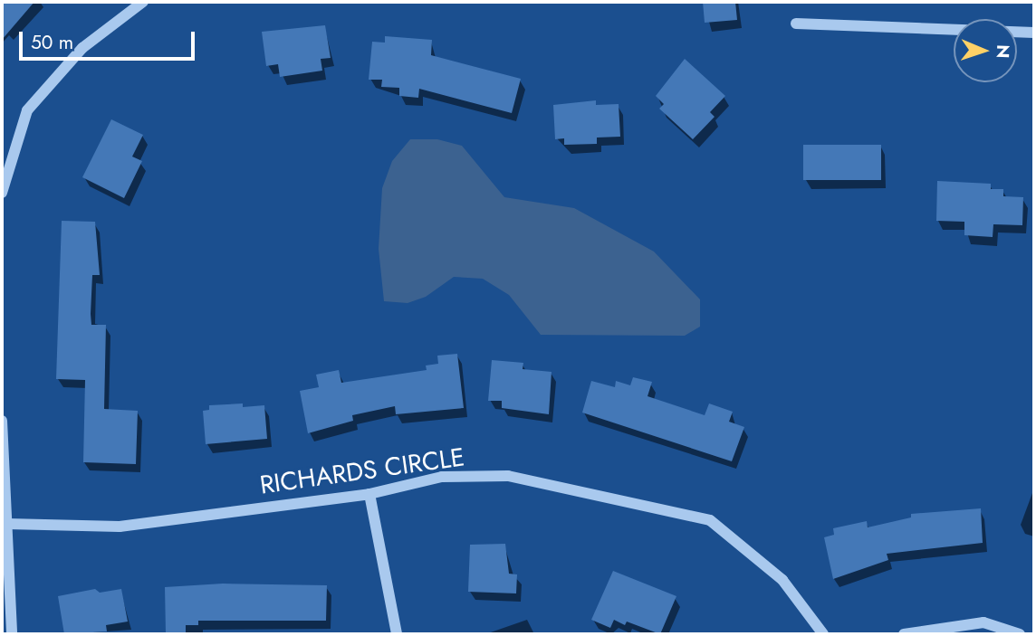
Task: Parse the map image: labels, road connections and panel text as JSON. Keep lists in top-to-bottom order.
{
  "streets": {
    "street": ["RICHARDS CIRCLE"]
  },
  "scale_bar": "50 m",
  "north": "right"
}
